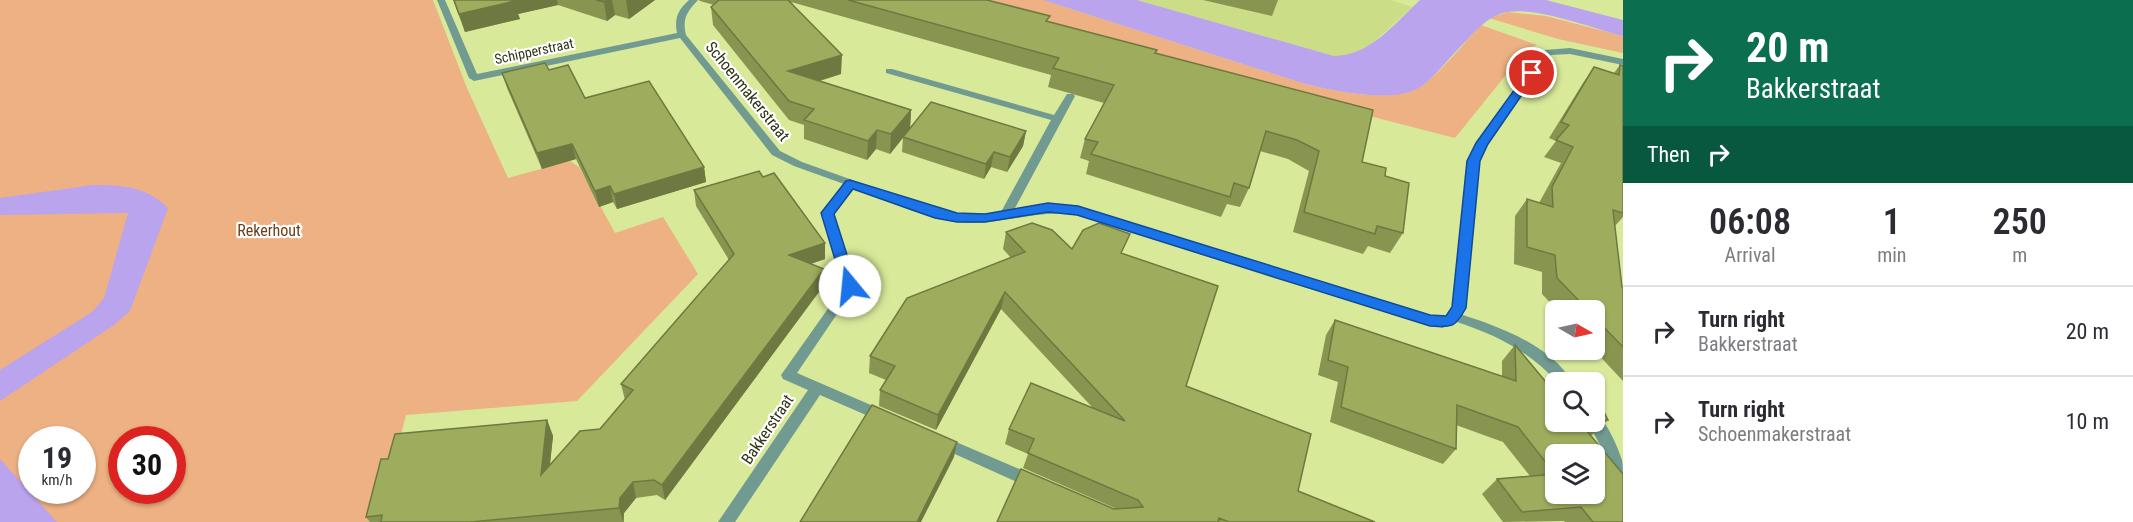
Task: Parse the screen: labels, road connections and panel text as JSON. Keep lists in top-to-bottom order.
{
  "streets": {
    "street": ["Schipperstraat", "Schoenmakerstraat", "Bakkerstraat"]
  },
  "crossings": [
    ["Schipperstraat", "Schoenmakerstraat"],
    ["Schoenmakerstraat", "Bakkerstraat"]
  ],
  "parks": ["Rekerhout"],
  "north": "right",
  "page": {
    "turn": ["20 m", "Bakkerstraat"],
    "then": "Then",
    "eta": [
      "06:08",
      "Arrival",
      "1",
      "min",
      "250",
      "m"
    ],
    "list": [
      {
        "name": "Turn right",
        "note": "Bakkerstraat",
        "value": "20 m"
      },
      {
        "name": "Turn right",
        "note": "Schoenmakerstraat",
        "value": "10 m"
      }
    ],
    "speed": "19 km/h",
    "limit": "30"
  }
}
